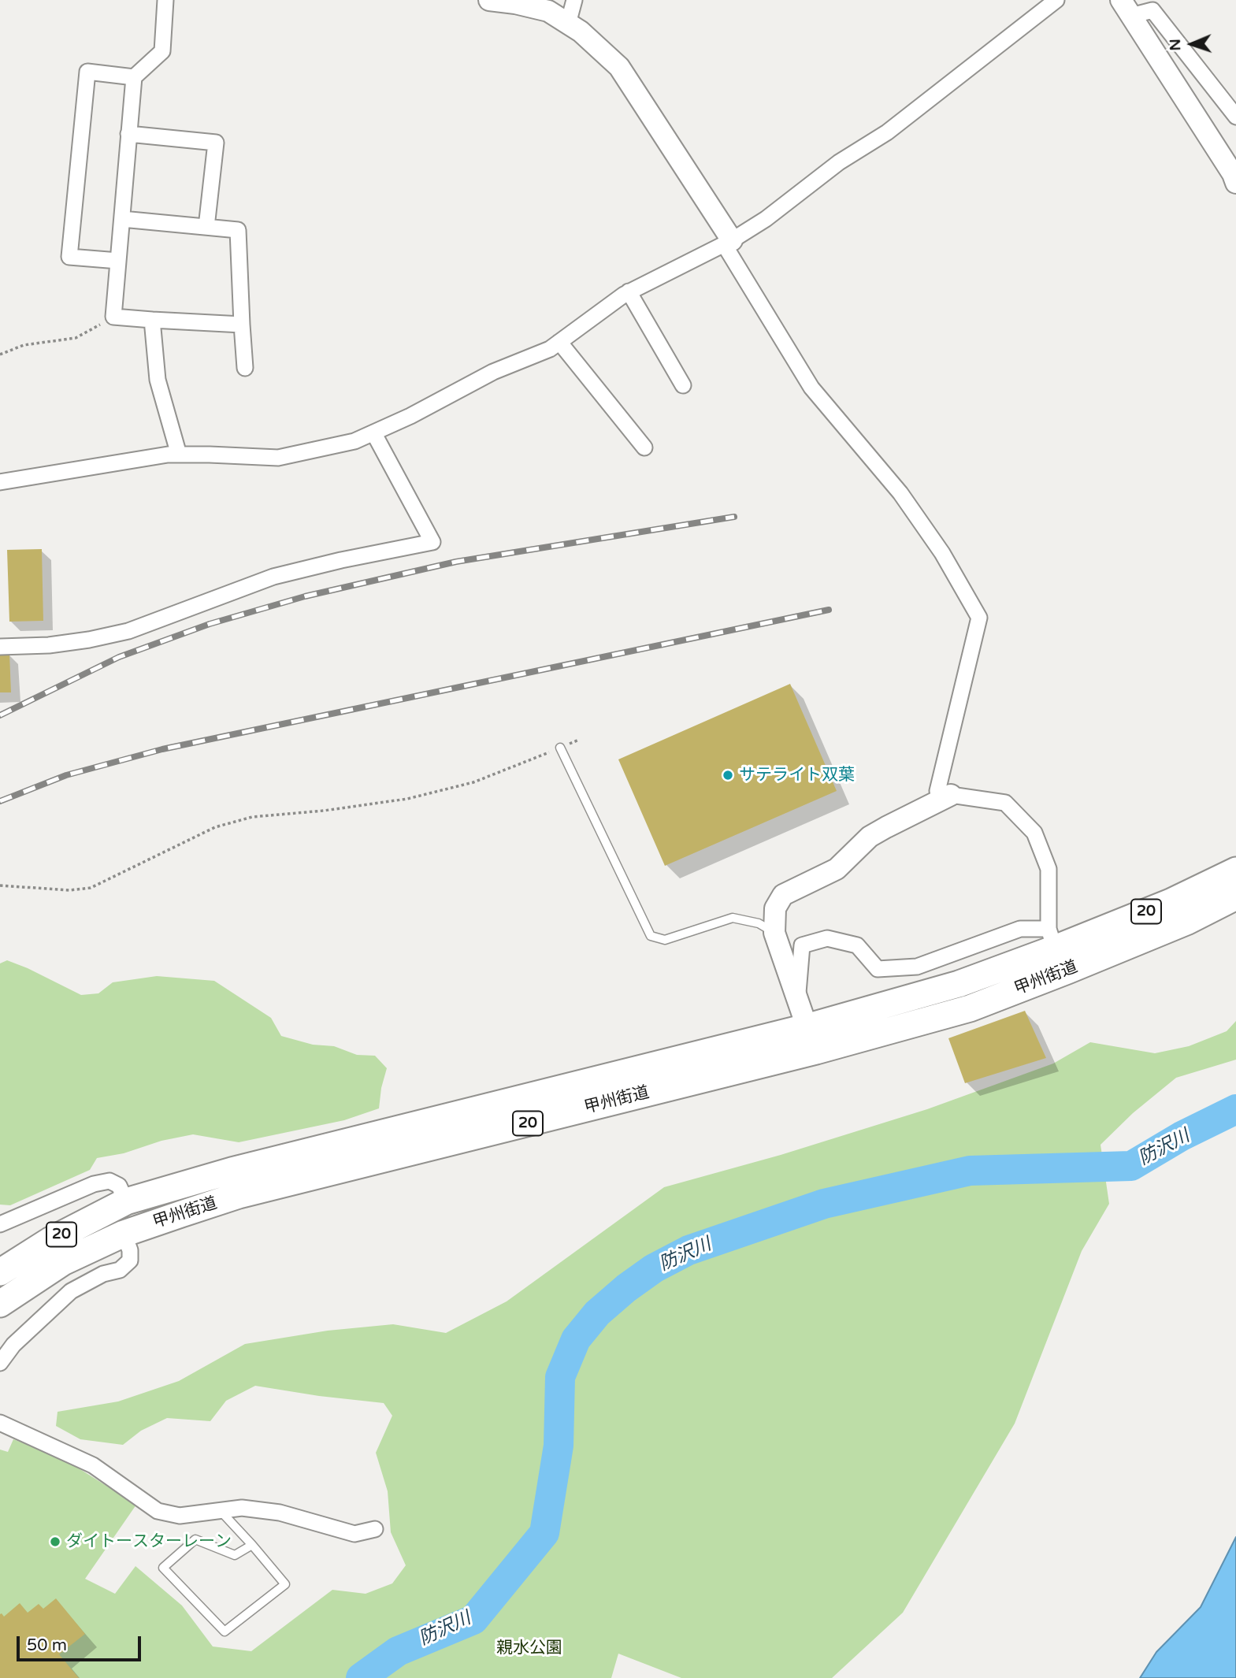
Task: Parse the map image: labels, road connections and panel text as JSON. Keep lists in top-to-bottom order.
{
  "streets": {
    "highway": ["20", "甲州街道"]
  },
  "water": ["防沢川"],
  "parks": ["親水公園"],
  "places": ["サテライト双葉", "ダイトースターレーン"],
  "scale_bar": "50 m",
  "north": "left"
}
